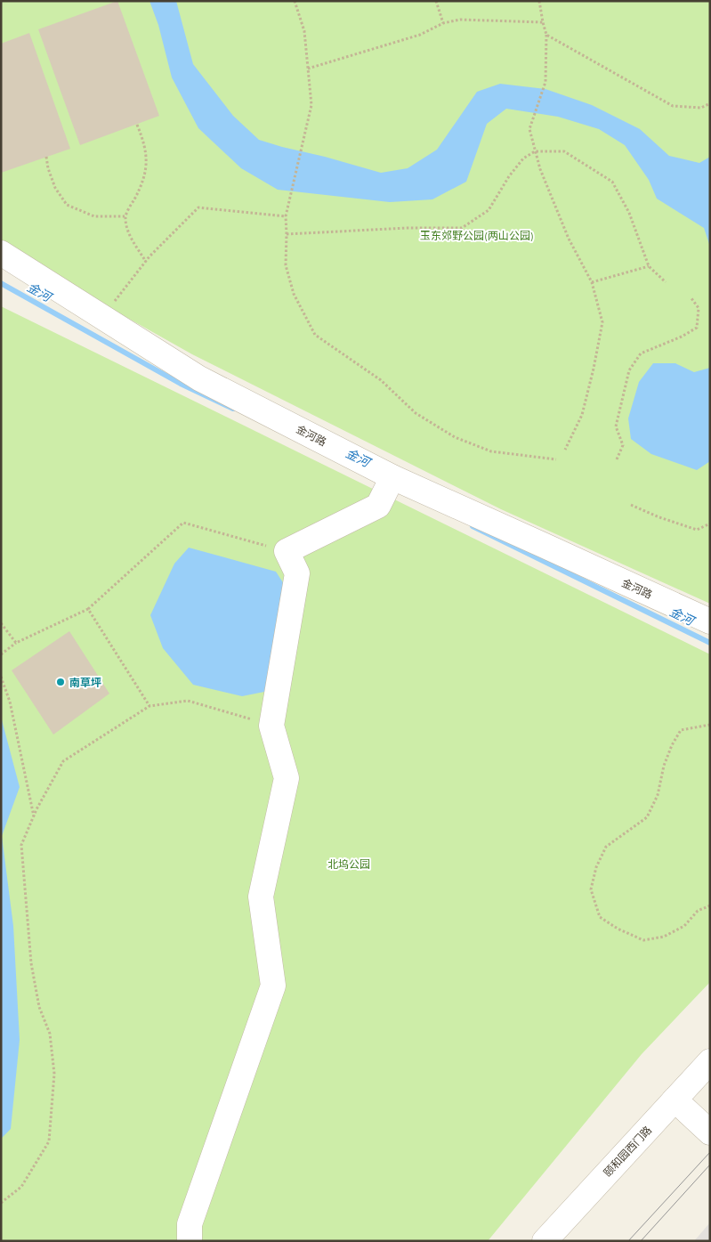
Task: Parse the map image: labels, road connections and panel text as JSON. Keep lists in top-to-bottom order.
{
  "streets": {
    "street": ["金河路", "颐和园西门路"]
  },
  "water": ["金河"],
  "parks": ["玉东郊野公园(两山公园)", "北坞公园"],
  "places": ["南草坪"]
}
